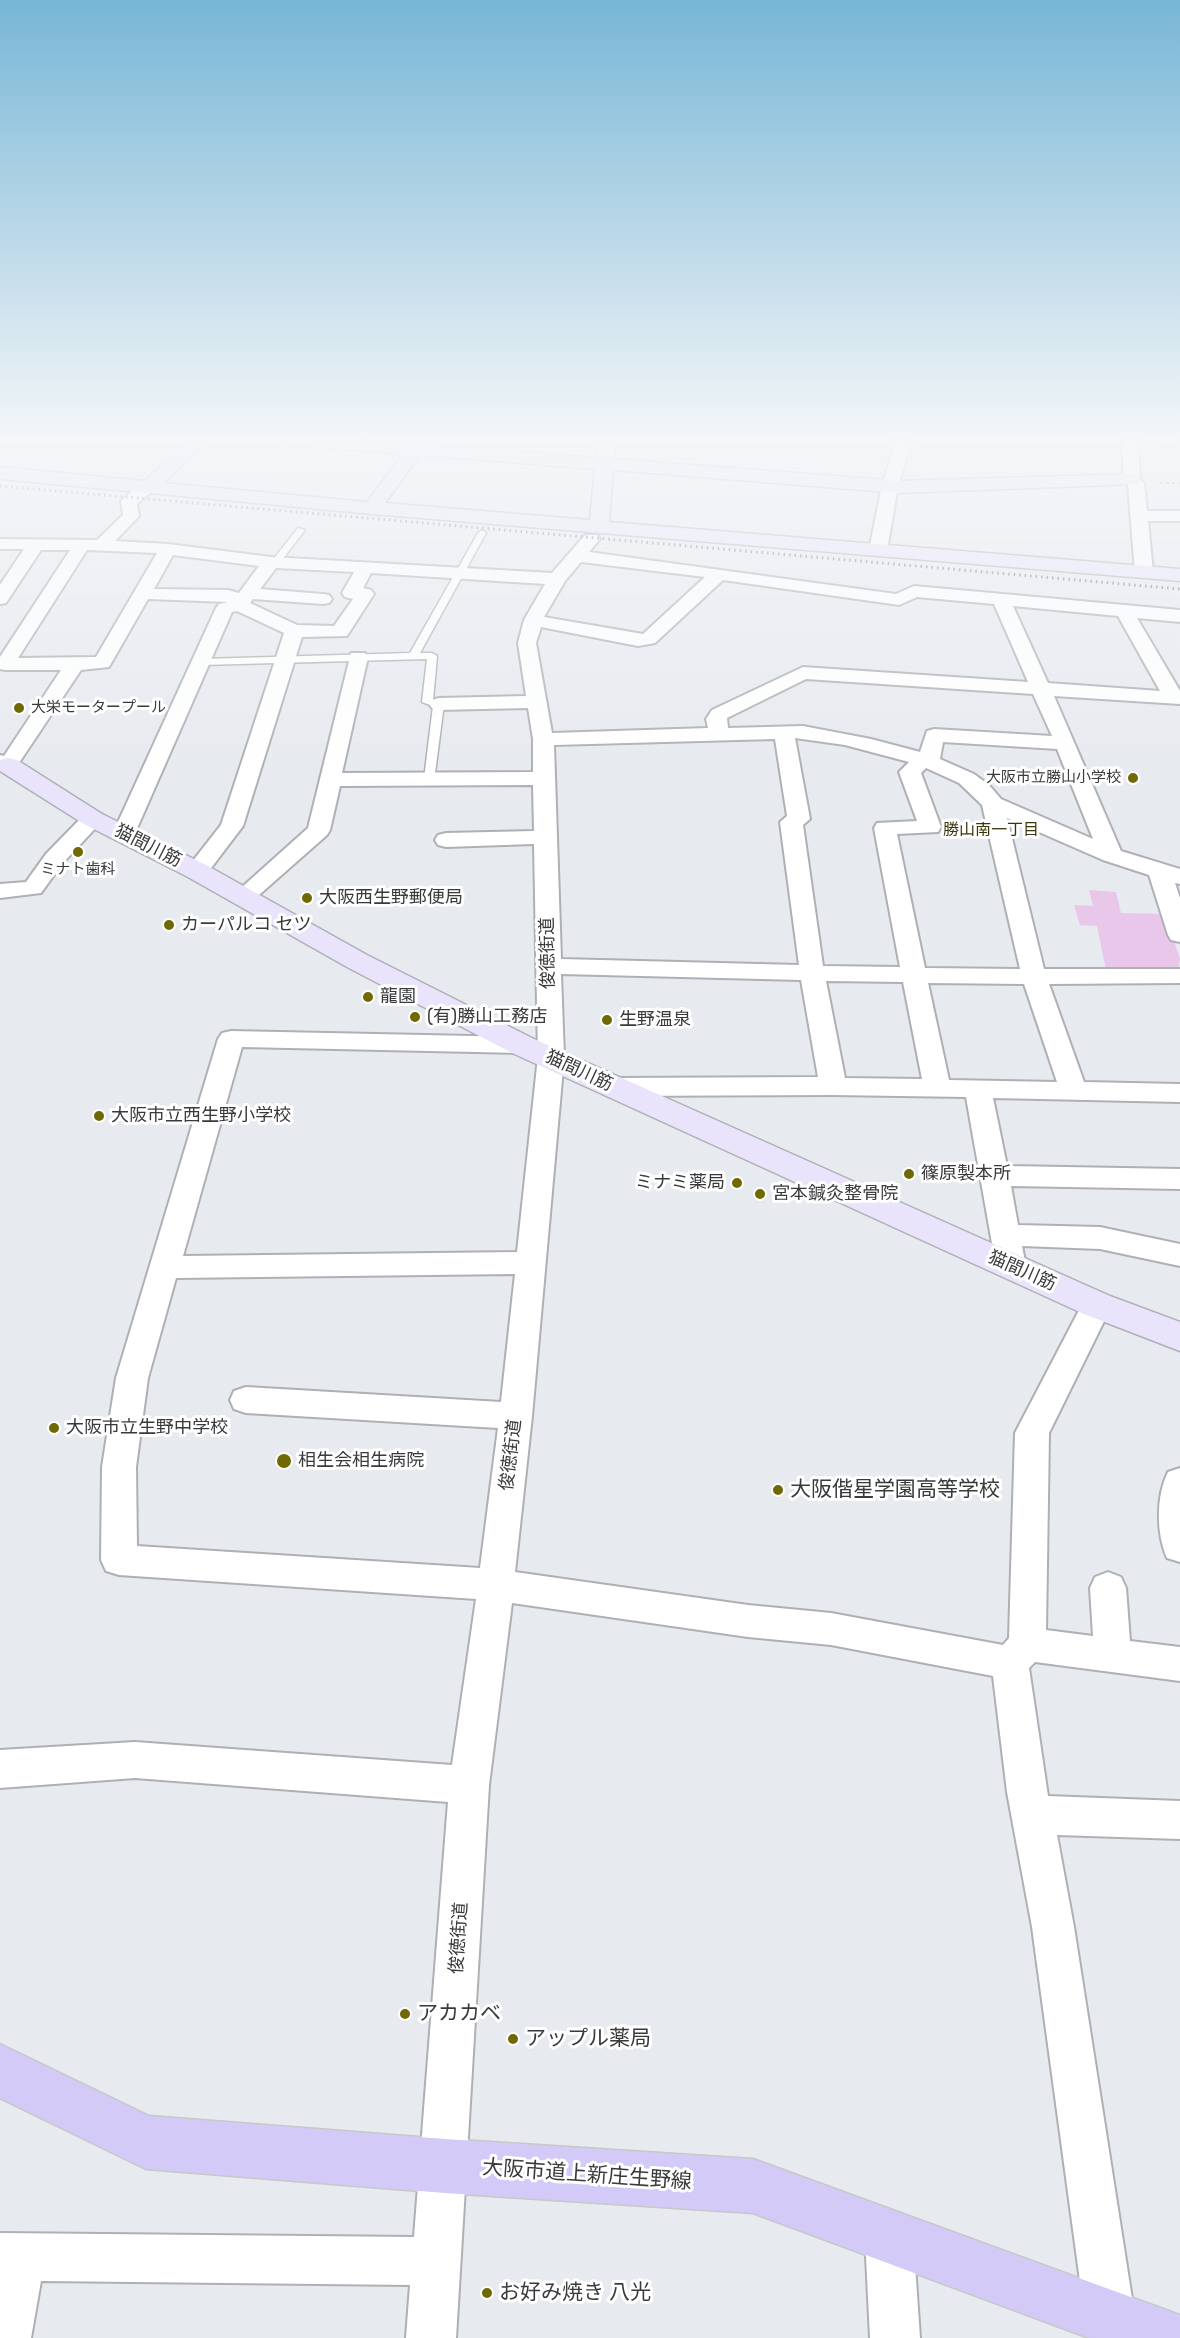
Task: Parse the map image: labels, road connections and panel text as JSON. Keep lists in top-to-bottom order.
{
  "streets": {
    "main road": ["大阪市道上新庄生野線"],
    "street": ["猫間川筋", "俊徳街道"]
  },
  "crossings": [
    ["猫間川筋", "俊徳街道"],
    ["俊徳街道", "大阪市道上新庄生野線"]
  ],
  "districts": ["勝山南一丁目"],
  "places": [
    "大栄モータープール",
    "大阪市立勝山小学校",
    "ミナト歯科",
    "大阪西生野郵便局",
    "カーパルコ セツ",
    "龍園",
    "(有)勝山工務店",
    "生野温泉",
    "大阪市立西生野小学校",
    "篠原製本所",
    "ミナミ薬局",
    "宮本鍼灸整骨院",
    "大阪市立生野中学校",
    "相生会相生病院",
    "大阪偕星学園高等学校",
    "アカカベ",
    "アップル薬局",
    "お好み焼き 八光"
  ]
}
